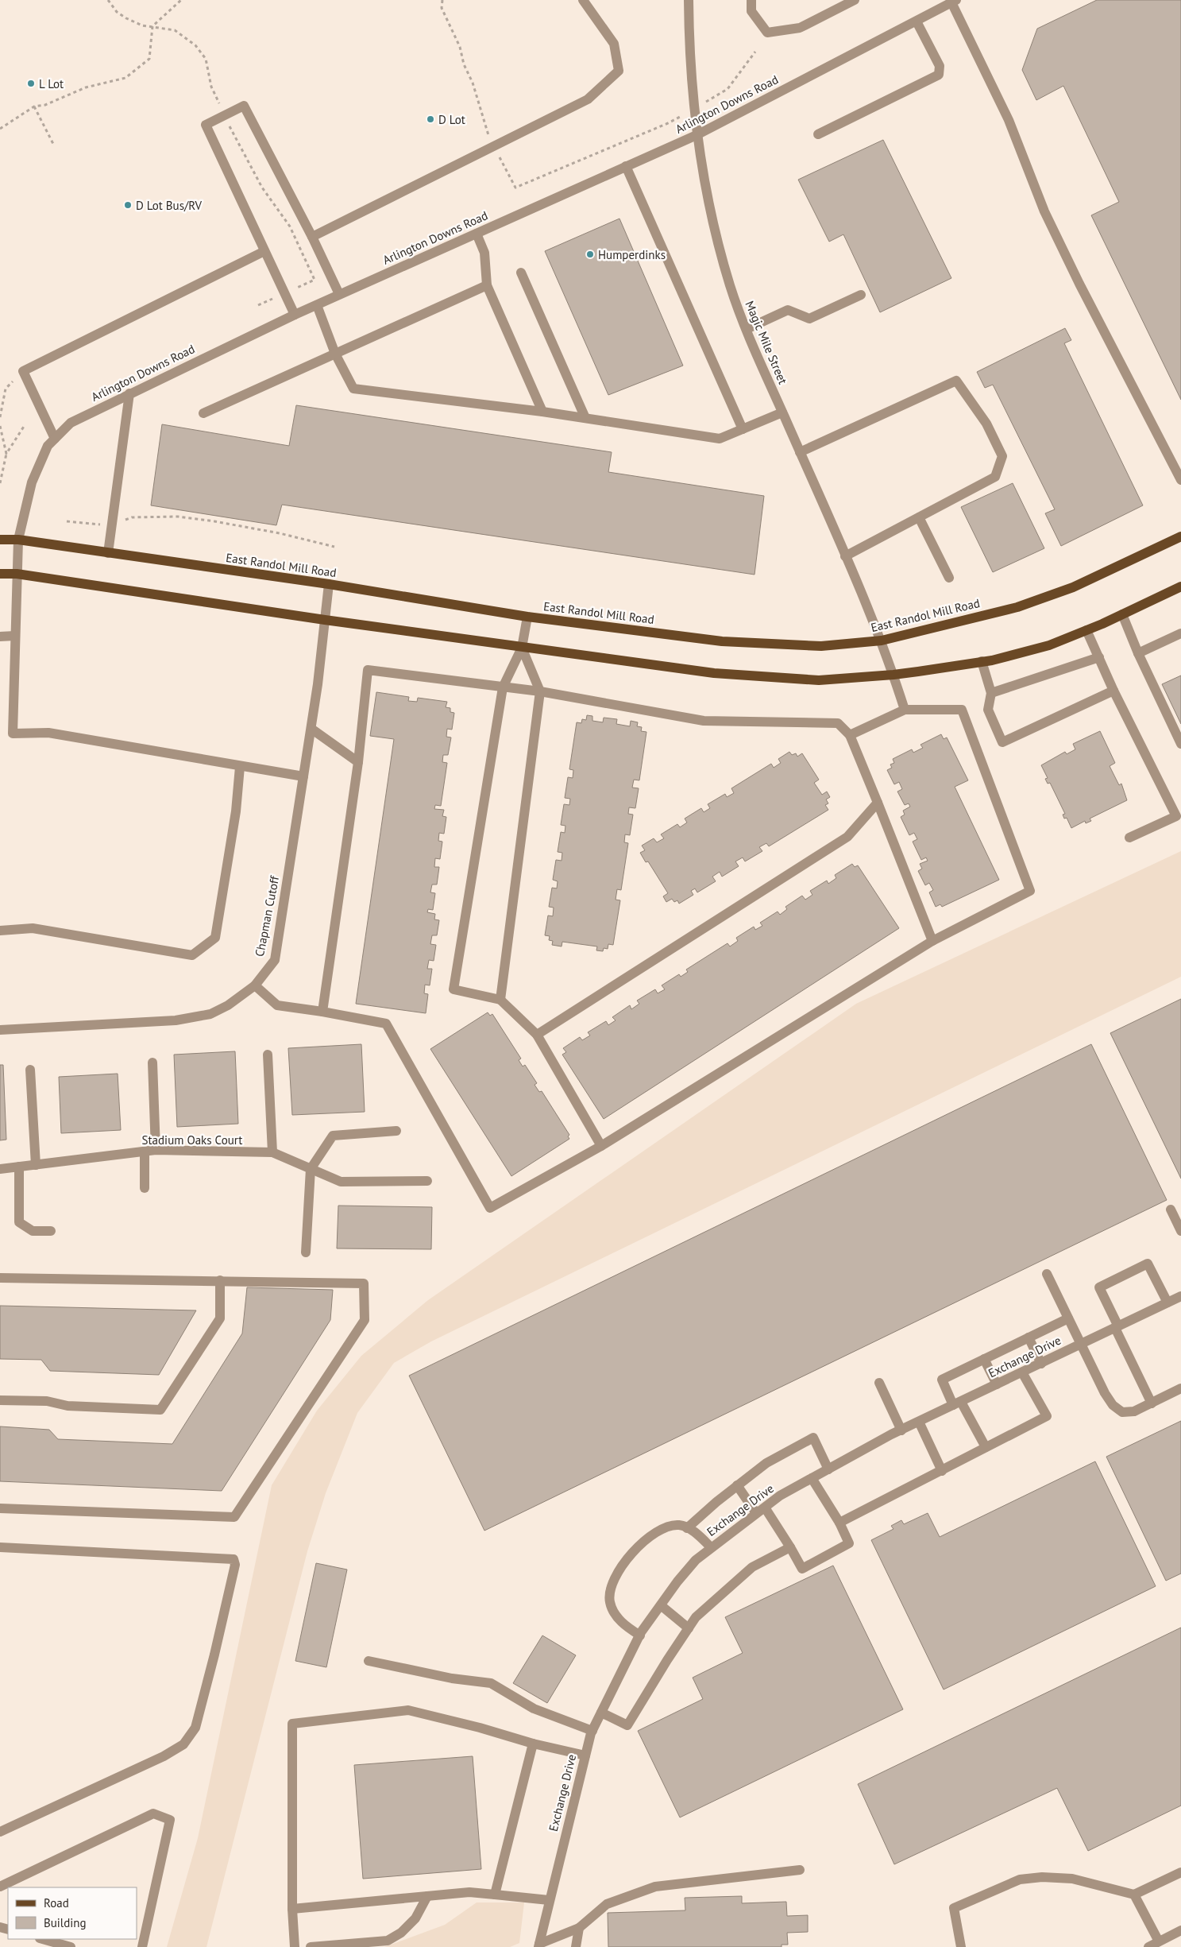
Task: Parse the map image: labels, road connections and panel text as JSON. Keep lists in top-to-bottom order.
{
  "streets": {
    "main road": ["East Randol Mill Road"],
    "street": [
      "Arlington Downs Road",
      "Magic Mile Street",
      "Chapman Cutoff",
      "Stadium Oaks Court",
      "Exchange Drive"
    ]
  },
  "crossings": [
    ["Arlington Downs Road", "Magic Mile Street"],
    ["Arlington Downs Road", "East Randol Mill Road"],
    ["Magic Mile Street", "East Randol Mill Road"],
    ["East Randol Mill Road", "Chapman Cutoff"]
  ],
  "places": [
    "L Lot",
    "D Lot",
    "D Lot Bus/RV",
    "Humperdinks"
  ],
  "legend": ["Road", "Building"]
}
